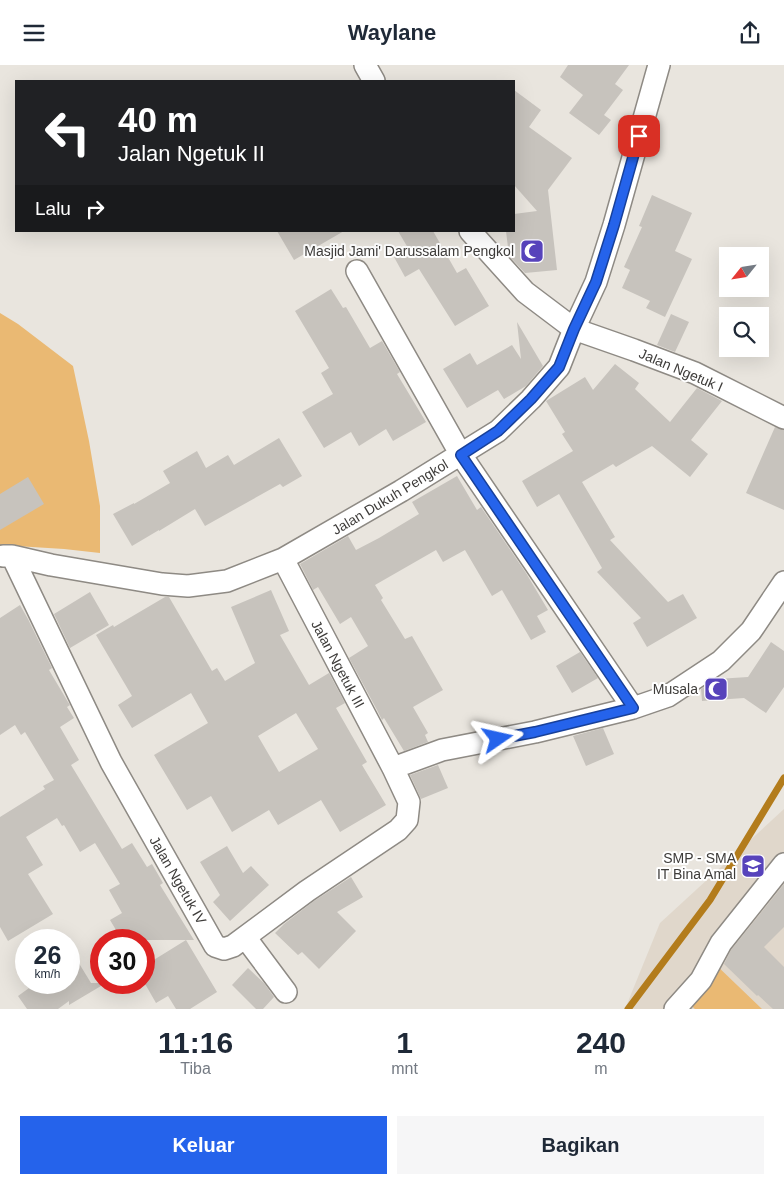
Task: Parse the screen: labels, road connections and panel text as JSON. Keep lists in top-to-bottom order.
{
  "streets": {
    "street": [
      "Jalan Ngetuk I",
      "Jalan Dukuh Pengkol",
      "Jalan Ngetuk III",
      "Jalan Ngetuk IV"
    ]
  },
  "crossings": [
    ["Jalan Ngetuk I", "Jalan Dukuh Pengkol"],
    ["Jalan Dukuh Pengkol", "Jalan Ngetuk III"],
    ["Jalan Dukuh Pengkol", "Jalan Ngetuk IV"],
    ["Jalan Ngetuk III", "Jalan Ngetuk IV"]
  ],
  "places": {
    "mosque": ["Masjid Jami' Darussalam Pengkol", "Musala"],
    "school or university": ["SMP - SMA IT Bina Amal"]
  },
  "north": "bottom left",
  "page": {
    "header": "Waylane",
    "turn": ["40 m", "Jalan Ngetuk II"],
    "then": "Lalu",
    "speed": "26 km/h",
    "limit": "30",
    "eta": [
      "11:16",
      "Tiba",
      "1",
      "mnt",
      "240",
      "m"
    ],
    "buttons": ["Keluar", "Bagikan"]
  }
}
